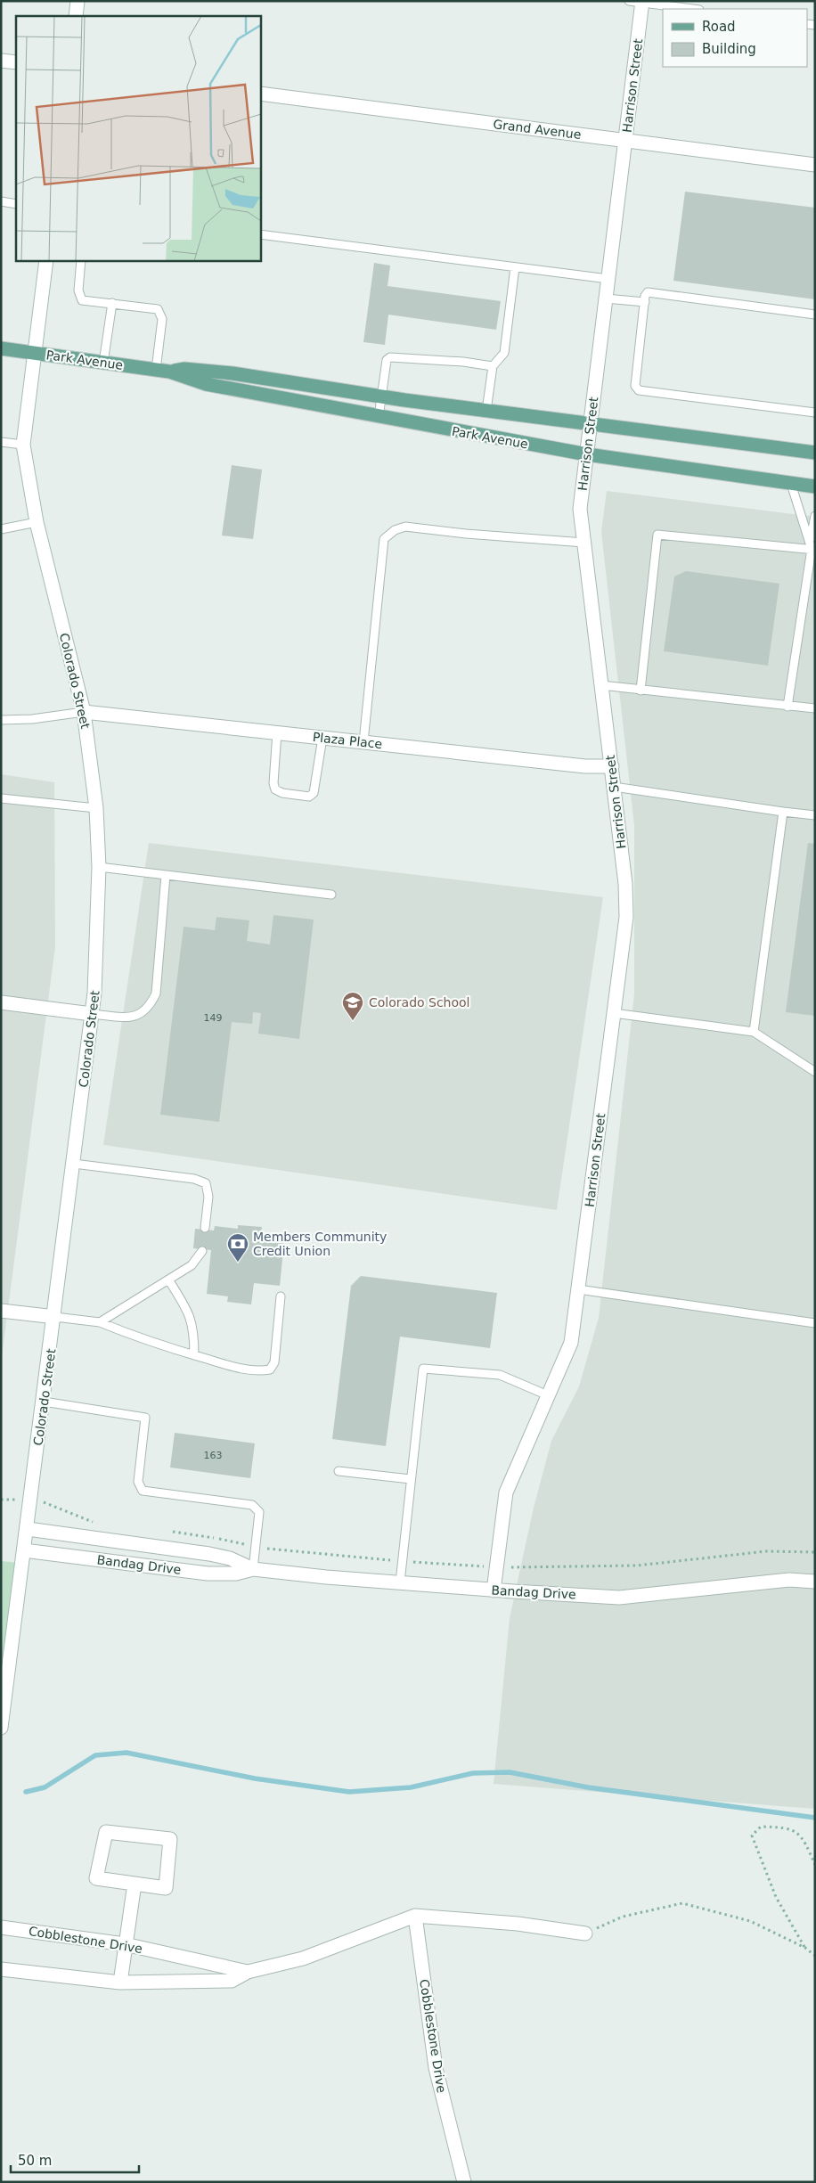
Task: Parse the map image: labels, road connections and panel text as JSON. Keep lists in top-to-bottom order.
{
  "streets": {
    "main road": ["Park Avenue"],
    "street": [
      "Harrison Street",
      "Grand Avenue",
      "Colorado Street",
      "Plaza Place",
      "Bandag Drive",
      "Cobblestone Drive"
    ]
  },
  "crossings": [
    ["Harrison Street", "Grand Avenue"],
    ["Harrison Street", "Park Avenue"],
    ["Harrison Street", "Plaza Place"],
    ["Harrison Street", "Bandag Drive"],
    ["Park Avenue", "Colorado Street"],
    ["Colorado Street", "Plaza Place"],
    ["Colorado Street", "Bandag Drive"]
  ],
  "places": {
    "school or university": ["Colorado School"],
    "bank": ["Members Community Credit Union"]
  },
  "house_numbers": ["149", "163"],
  "legend": ["Road", "Building"],
  "scale_bar": "50 m"
}
